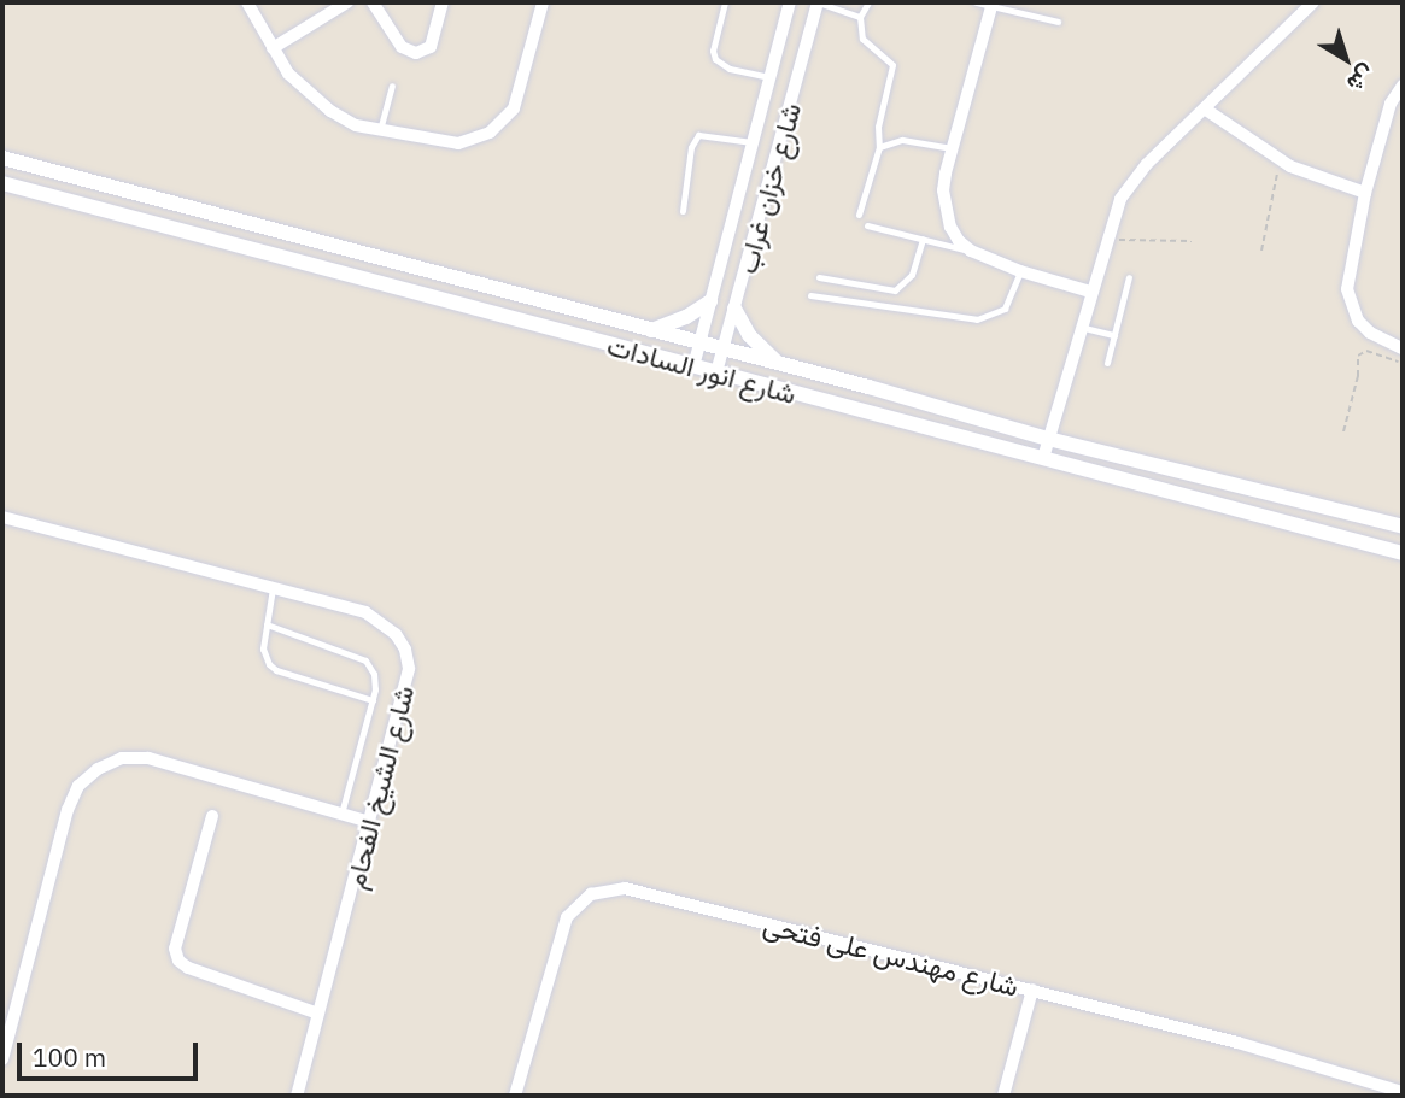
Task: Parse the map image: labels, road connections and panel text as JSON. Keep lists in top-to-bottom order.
{
  "streets": {
    "street": [
      "شارع خزان غراب",
      "شارع انور السادات",
      "شارع الشيخ الفحام",
      "شارع مهندس على فتحى"
    ]
  },
  "crossings": [
    ["شارع خزان غراب", "شارع انور السادات"]
  ],
  "scale_bar": "100 m",
  "north": "bottom right"
}
